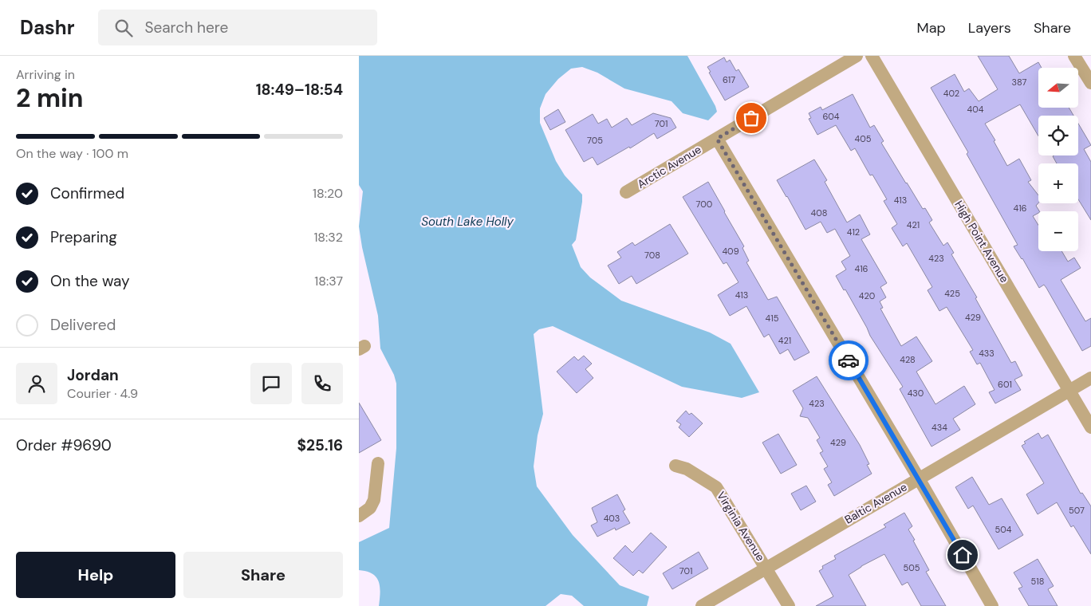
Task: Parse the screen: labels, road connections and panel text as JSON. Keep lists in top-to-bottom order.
{
  "streets": {
    "street": [
      "Arctic Avenue",
      "High Point Avenue",
      "Baltic Avenue",
      "Virginia Avenue"
    ]
  },
  "crossings": [
    ["High Point Avenue", "Baltic Avenue"],
    ["Baltic Avenue", "Virginia Avenue"]
  ],
  "water": ["South Lake Holly"],
  "house_numbers": [
    "617",
    "387",
    "402",
    "404",
    "604",
    "701",
    "405",
    "705",
    "413",
    "700",
    "416",
    "408",
    "421",
    "412",
    "409",
    "708",
    "423",
    "416",
    "425",
    "413",
    "420",
    "429",
    "415",
    "421",
    "433",
    "428",
    "601",
    "430",
    "423",
    "434",
    "429",
    "507",
    "403",
    "504",
    "505",
    "701",
    "518"
  ],
  "north": "left",
  "page": {
    "header": "Dashr",
    "search": "Search here",
    "nav": ["Map", "Layers", "Share"],
    "heading": ["2 min", "Arriving in", "18:49–18:54"],
    "panel": [
      "Jordan",
      "Courier · 4.9",
      "Order #9690",
      "$25.16"
    ],
    "map_buttons": ["+", "−"],
    "bar": "On the way · 100 m",
    "list": [
      ["Confirmed", "18:20"],
      ["Preparing", "18:32"],
      ["On the way", "18:37"],
      "Delivered"
    ],
    "buttons": ["Help", "Share"]
  }
}
